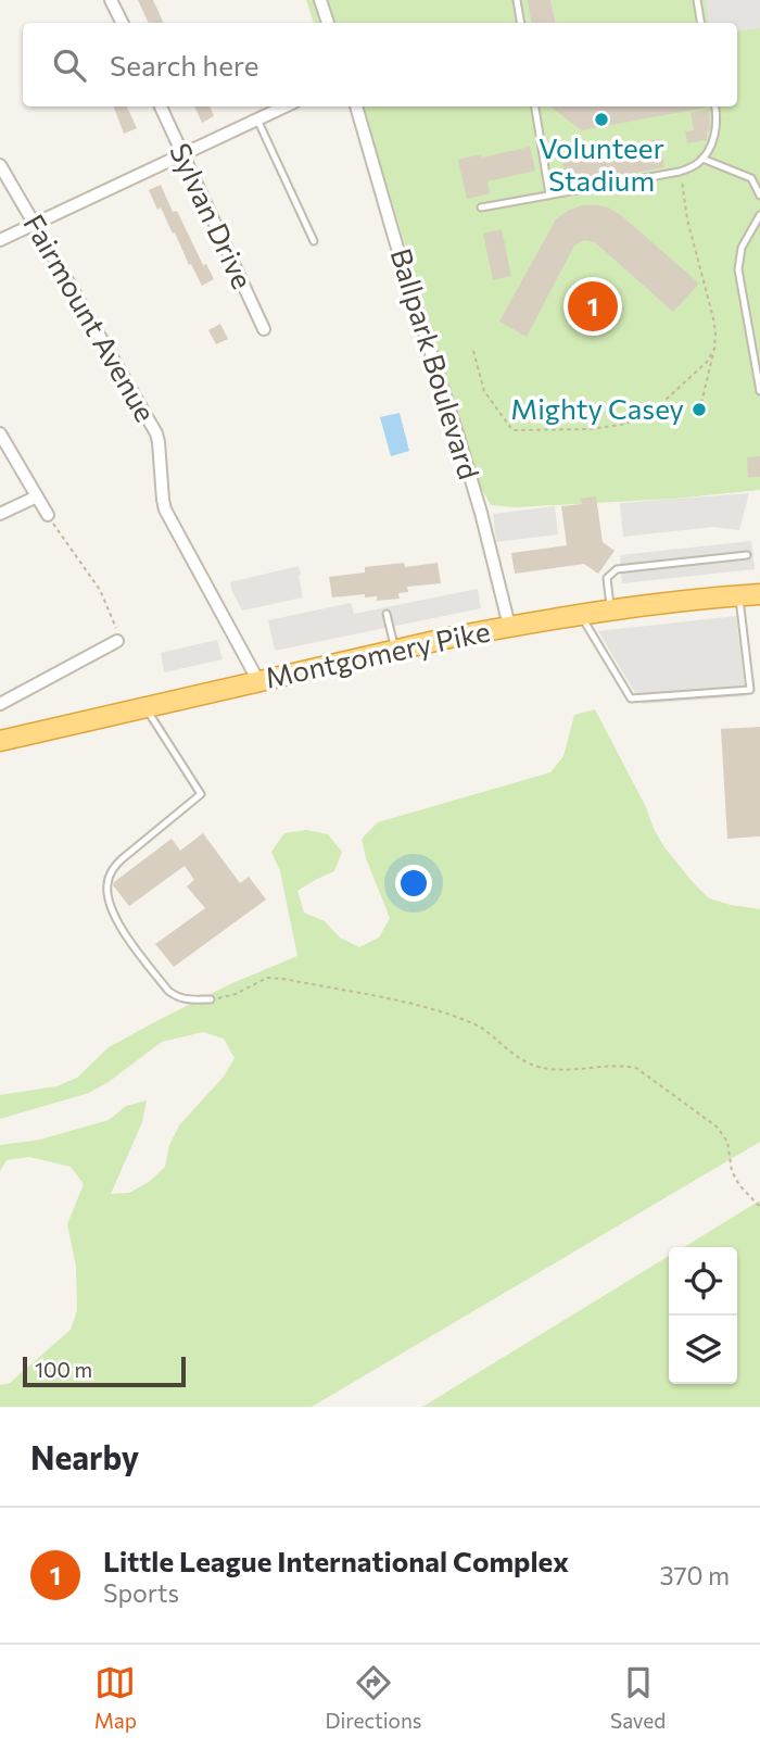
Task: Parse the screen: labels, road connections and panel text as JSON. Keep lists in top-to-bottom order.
{
  "streets": {
    "highway": ["Montgomery Pike"],
    "street": ["Sylvan Drive", "Fairmount Avenue", "Ballpark Boulevard"]
  },
  "crossings": [
    ["Fairmount Avenue", "Montgomery Pike"],
    ["Ballpark Boulevard", "Montgomery Pike"]
  ],
  "places": ["Volunteer Stadium", "Mighty Casey"],
  "scale_bar": "100 m",
  "page": {
    "search": "Search here",
    "pins": "1",
    "scale": "100 m",
    "heading": "Nearby",
    "list": [
      {
        "mark": "1",
        "name": "Little League International Complex",
        "note": "Sports",
        "value": "370 m"
      }
    ],
    "nav": ["Map", "Directions", "Saved"]
  }
}
